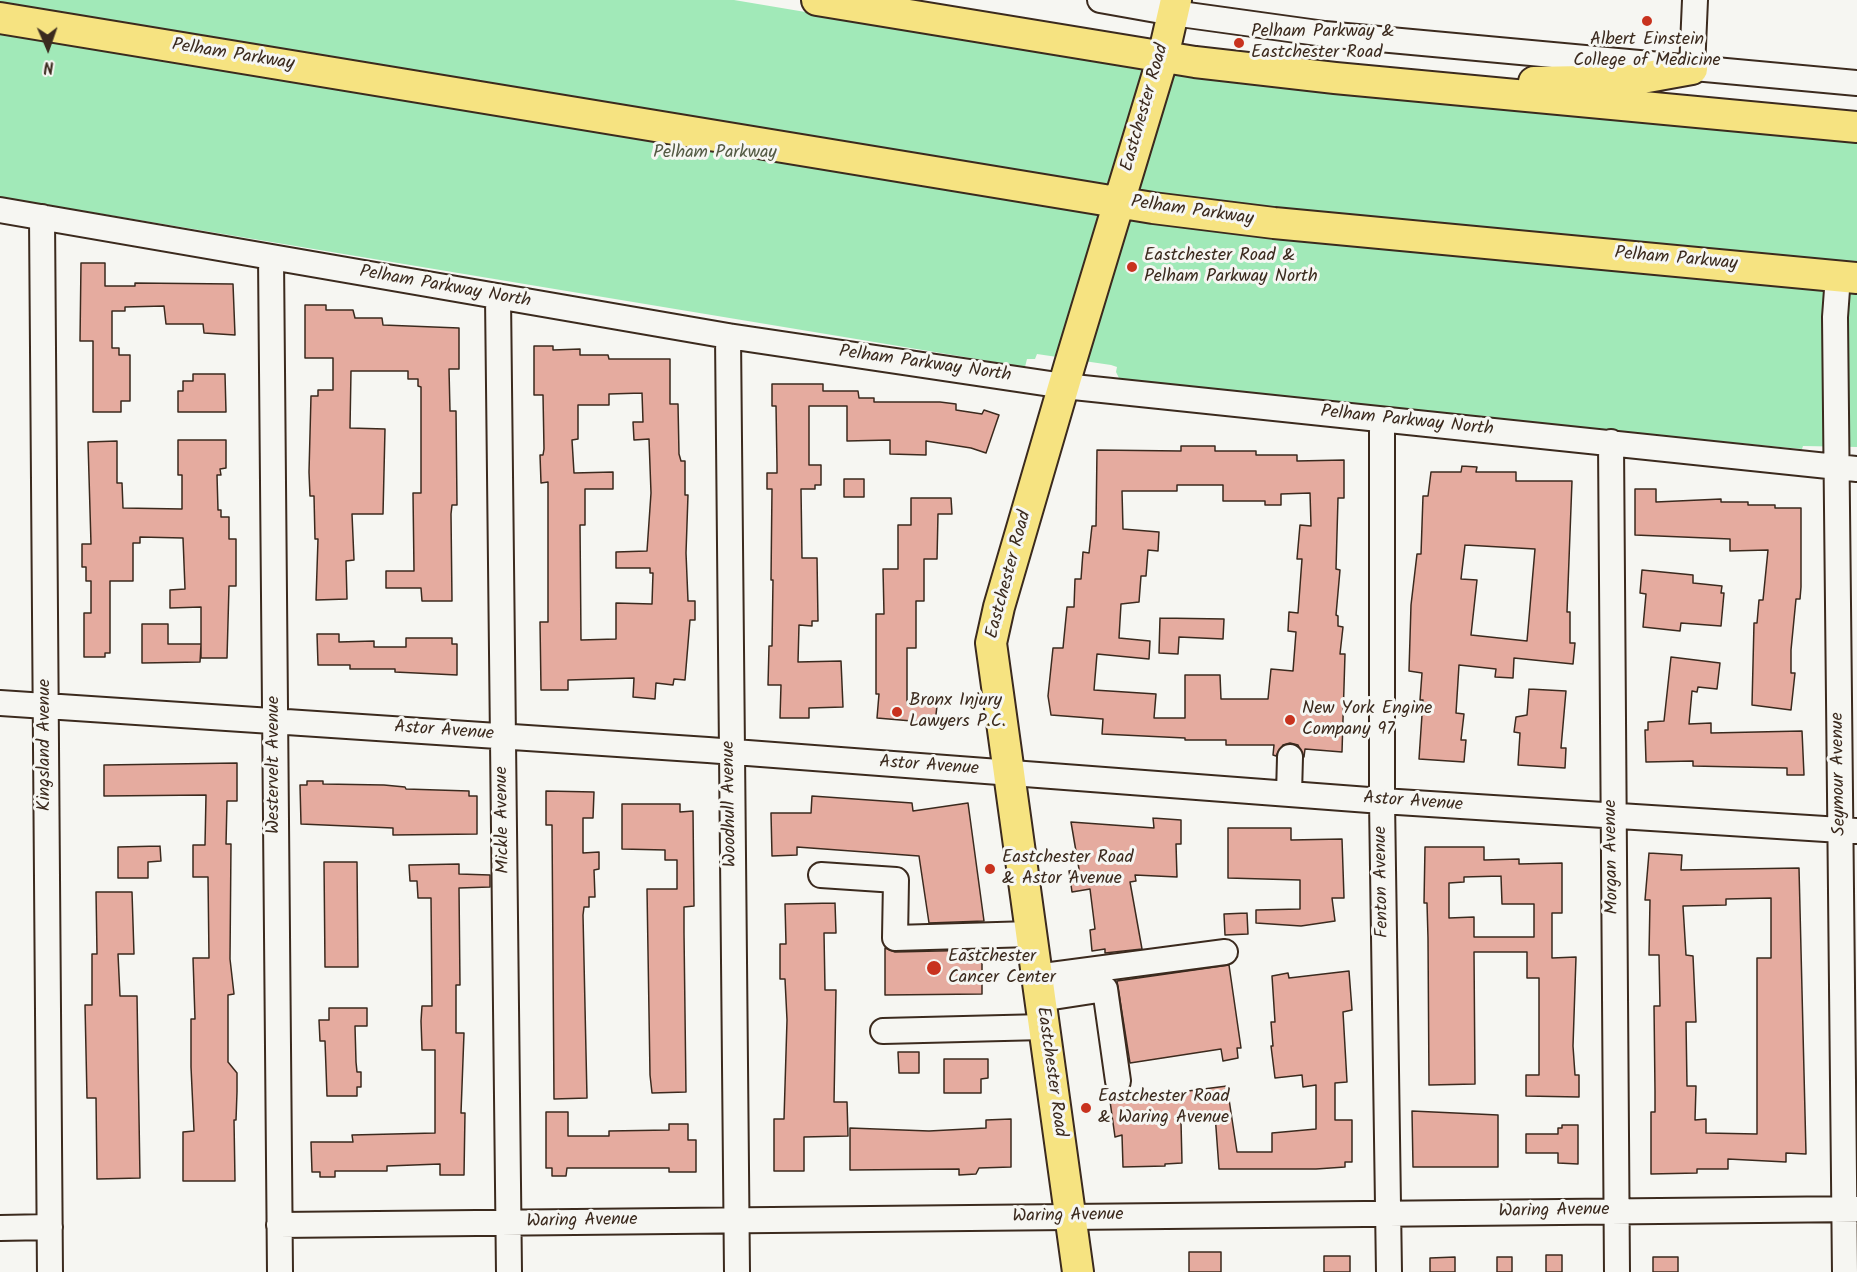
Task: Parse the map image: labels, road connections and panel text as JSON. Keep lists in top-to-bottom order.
{
  "streets": {
    "main road": ["Pelham Parkway", "Eastchester Road"],
    "street": [
      "Pelham Parkway North",
      "Astor Avenue",
      "Kingsland Avenue",
      "Westervelt Avenue",
      "Seymour Avenue",
      "Woodhull Avenue",
      "Mickle Avenue",
      "Morgan Avenue",
      "Fenton Avenue",
      "Waring Avenue"
    ]
  },
  "crossings": [
    ["Pelham Parkway", "Eastchester Road"],
    ["Pelham Parkway", "Seymour Avenue"],
    ["Eastchester Road", "Pelham Parkway North"],
    ["Eastchester Road", "Astor Avenue"],
    ["Eastchester Road", "Waring Avenue"],
    ["Pelham Parkway North", "Kingsland Avenue"],
    ["Pelham Parkway North", "Westervelt Avenue"],
    ["Pelham Parkway North", "Seymour Avenue"],
    ["Pelham Parkway North", "Woodhull Avenue"],
    ["Pelham Parkway North", "Mickle Avenue"],
    ["Pelham Parkway North", "Morgan Avenue"],
    ["Pelham Parkway North", "Fenton Avenue"],
    ["Astor Avenue", "Kingsland Avenue"],
    ["Astor Avenue", "Westervelt Avenue"],
    ["Astor Avenue", "Seymour Avenue"],
    ["Astor Avenue", "Woodhull Avenue"],
    ["Astor Avenue", "Mickle Avenue"],
    ["Astor Avenue", "Morgan Avenue"],
    ["Astor Avenue", "Fenton Avenue"],
    ["Westervelt Avenue", "Waring Avenue"],
    ["Seymour Avenue", "Waring Avenue"],
    ["Woodhull Avenue", "Waring Avenue"],
    ["Mickle Avenue", "Waring Avenue"],
    ["Morgan Avenue", "Waring Avenue"],
    ["Fenton Avenue", "Waring Avenue"]
  ],
  "parks": ["Pelham Parkway"],
  "places": [
    "Albert Einstein College of Medicine",
    "Pelham Parkway & Eastchester Road",
    "Eastchester Road & Pelham Parkway North",
    "Bronx Injury Lawyers P.C.",
    "New York Engine Company 97",
    "Eastchester Road & Astor Avenue",
    "Eastchester Cancer Center",
    "Eastchester Road & Waring Avenue"
  ],
  "north": "bottom"
}
